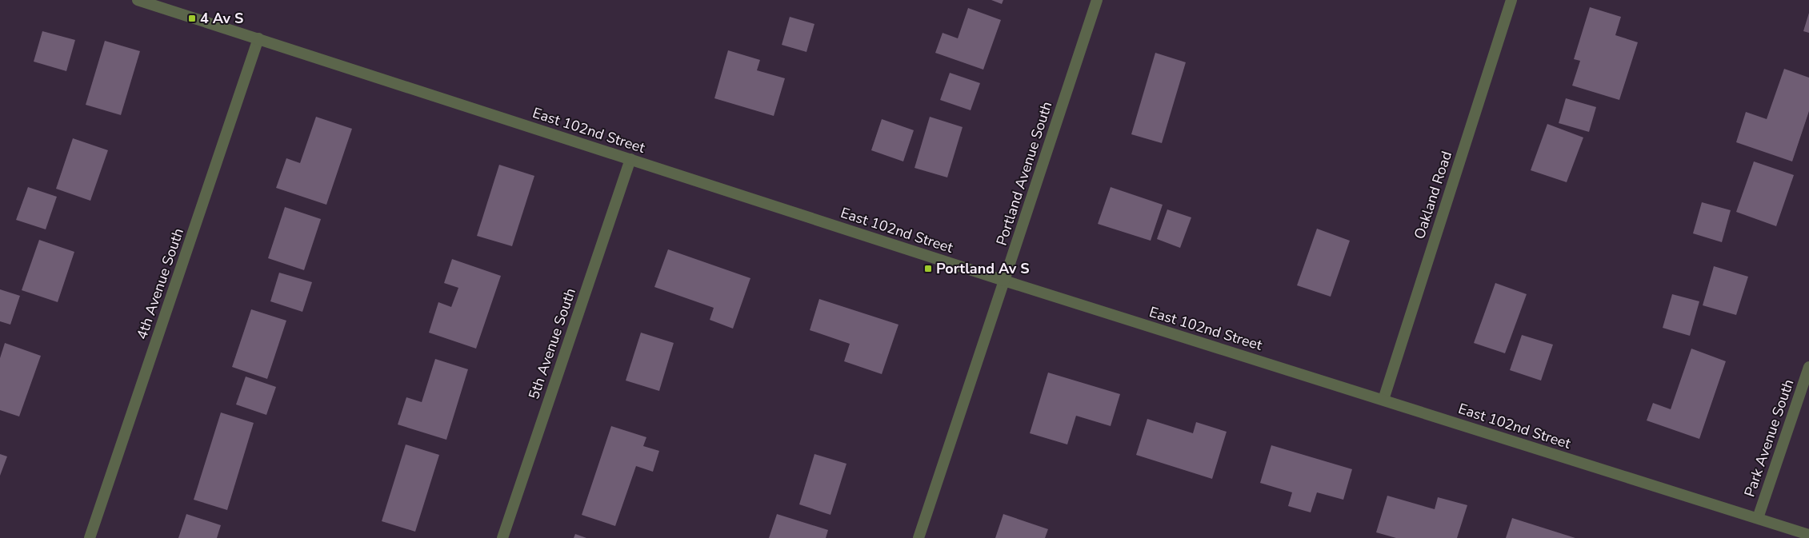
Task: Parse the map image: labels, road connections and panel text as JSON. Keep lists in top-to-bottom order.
{
  "streets": {
    "street": [
      "East 102nd Street",
      "Portland Avenue South",
      "Oakland Road",
      "4th Avenue South",
      "5th Avenue South",
      "Park Avenue South"
    ]
  },
  "crossings": [
    ["East 102nd Street", "Portland Avenue South"],
    ["East 102nd Street", "Oakland Road"],
    ["East 102nd Street", "4th Avenue South"],
    ["East 102nd Street", "5th Avenue South"],
    ["East 102nd Street", "Park Avenue South"]
  ],
  "places": {
    "transit": ["4 Av S", "Portland Av S"]
  }
}
